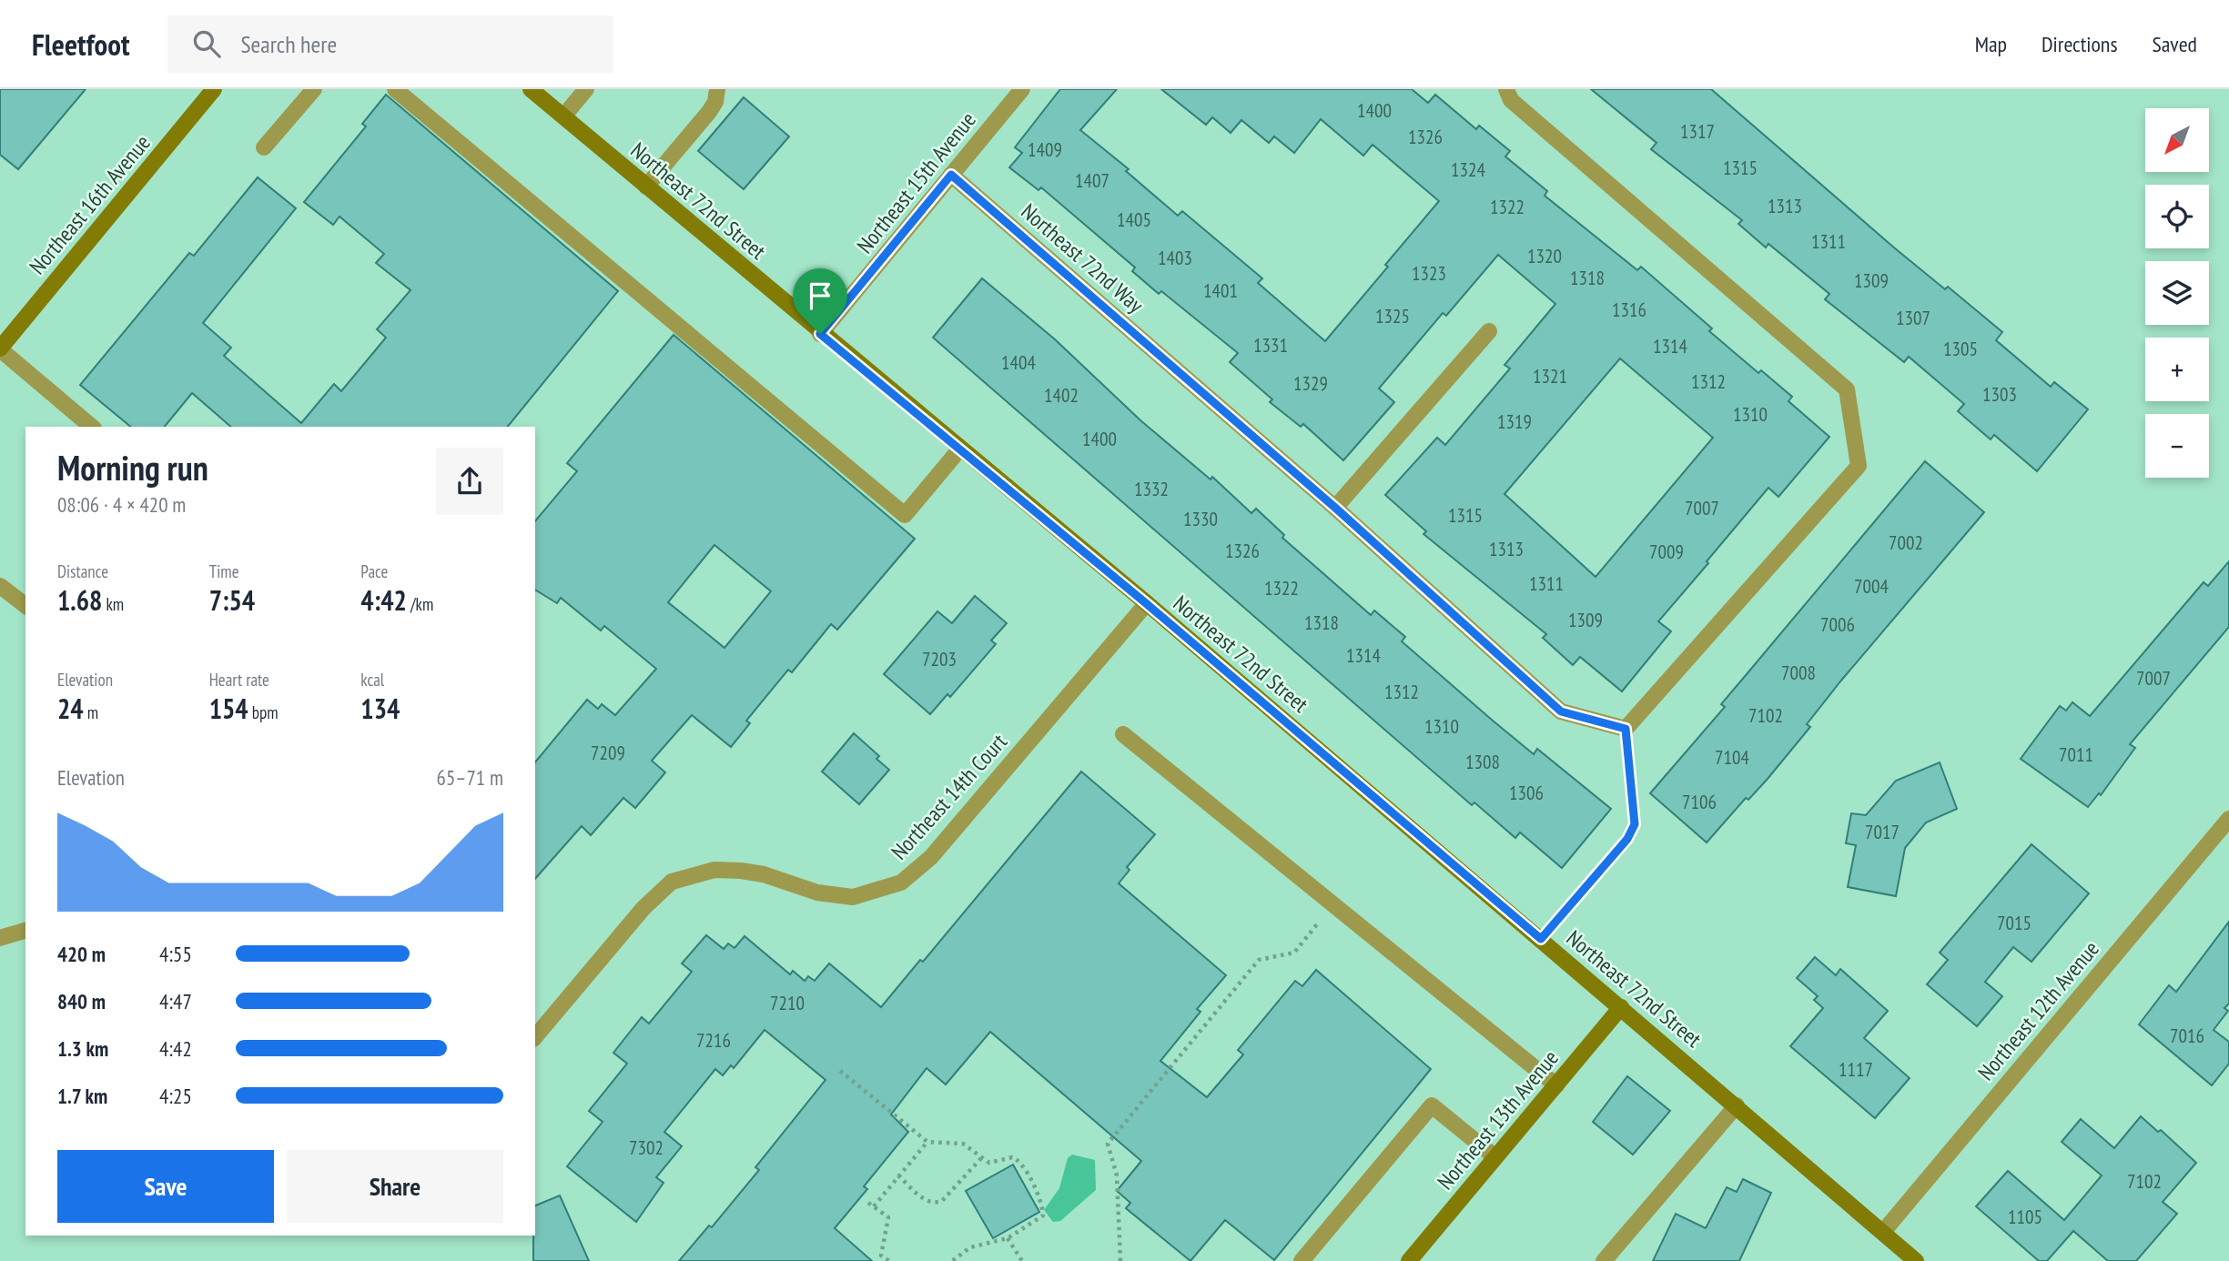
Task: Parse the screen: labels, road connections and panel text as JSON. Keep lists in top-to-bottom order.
{
  "streets": {
    "street": [
      "Northeast 15th Avenue",
      "Northeast 72nd Street",
      "Northeast 16th Avenue",
      "Northeast 72nd Way",
      "Northeast 14th Court",
      "Northeast 12th Avenue",
      "Northeast 13th Avenue"
    ]
  },
  "crossings": [
    ["Northeast 15th Avenue", "Northeast 72nd Street"],
    ["Northeast 15th Avenue", "Northeast 72nd Way"],
    ["Northeast 72nd Street", "Northeast 14th Court"],
    ["Northeast 72nd Street", "Northeast 12th Avenue"],
    ["Northeast 72nd Street", "Northeast 13th Avenue"]
  ],
  "house_numbers": [
    "1400",
    "1317",
    "1326",
    "1409",
    "1315",
    "1324",
    "1407",
    "1313",
    "1322",
    "1405",
    "1311",
    "1320",
    "1403",
    "1323",
    "1318",
    "1309",
    "1401",
    "1316",
    "1325",
    "1307",
    "1331",
    "1314",
    "1305",
    "1404",
    "1321",
    "1312",
    "1329",
    "1303",
    "1402",
    "1310",
    "1319",
    "1400",
    "1332",
    "7007",
    "1315",
    "1330",
    "7002",
    "1313",
    "1326",
    "7009",
    "1311",
    "7004",
    "1322",
    "1309",
    "1318",
    "7006",
    "1314",
    "7203",
    "7008",
    "7007",
    "1312",
    "7102",
    "1310",
    "7209",
    "7011",
    "7104",
    "1308",
    "1306",
    "7106",
    "7017",
    "7015",
    "7210",
    "7016",
    "7216",
    "1117",
    "7302",
    "7102",
    "1105"
  ],
  "north": "bottom left",
  "page": {
    "header": "Fleetfoot",
    "search": "Search here",
    "nav": ["Map", "Directions", "Saved"],
    "map_buttons": ["+", "−"],
    "heading": ["Morning run", "08:06 · 4 × 420 m"],
    "stats": [
      ["Distance", "1.68 km"],
      ["Time", "7:54"],
      ["Pace", "4:42 /km"],
      ["Elevation", "24 m"],
      ["Heart rate", "154 bpm"],
      ["kcal", "134"]
    ],
    "chart": ["Elevation", "65–71 m"],
    "list": [
      {
        "name": "420 m",
        "note": "4:55"
      },
      {
        "name": "840 m",
        "note": "4:47"
      },
      {
        "name": "1.3 km",
        "note": "4:42"
      },
      {
        "name": "1.7 km",
        "note": "4:25"
      }
    ],
    "buttons": ["Save", "Share"]
  }
}
